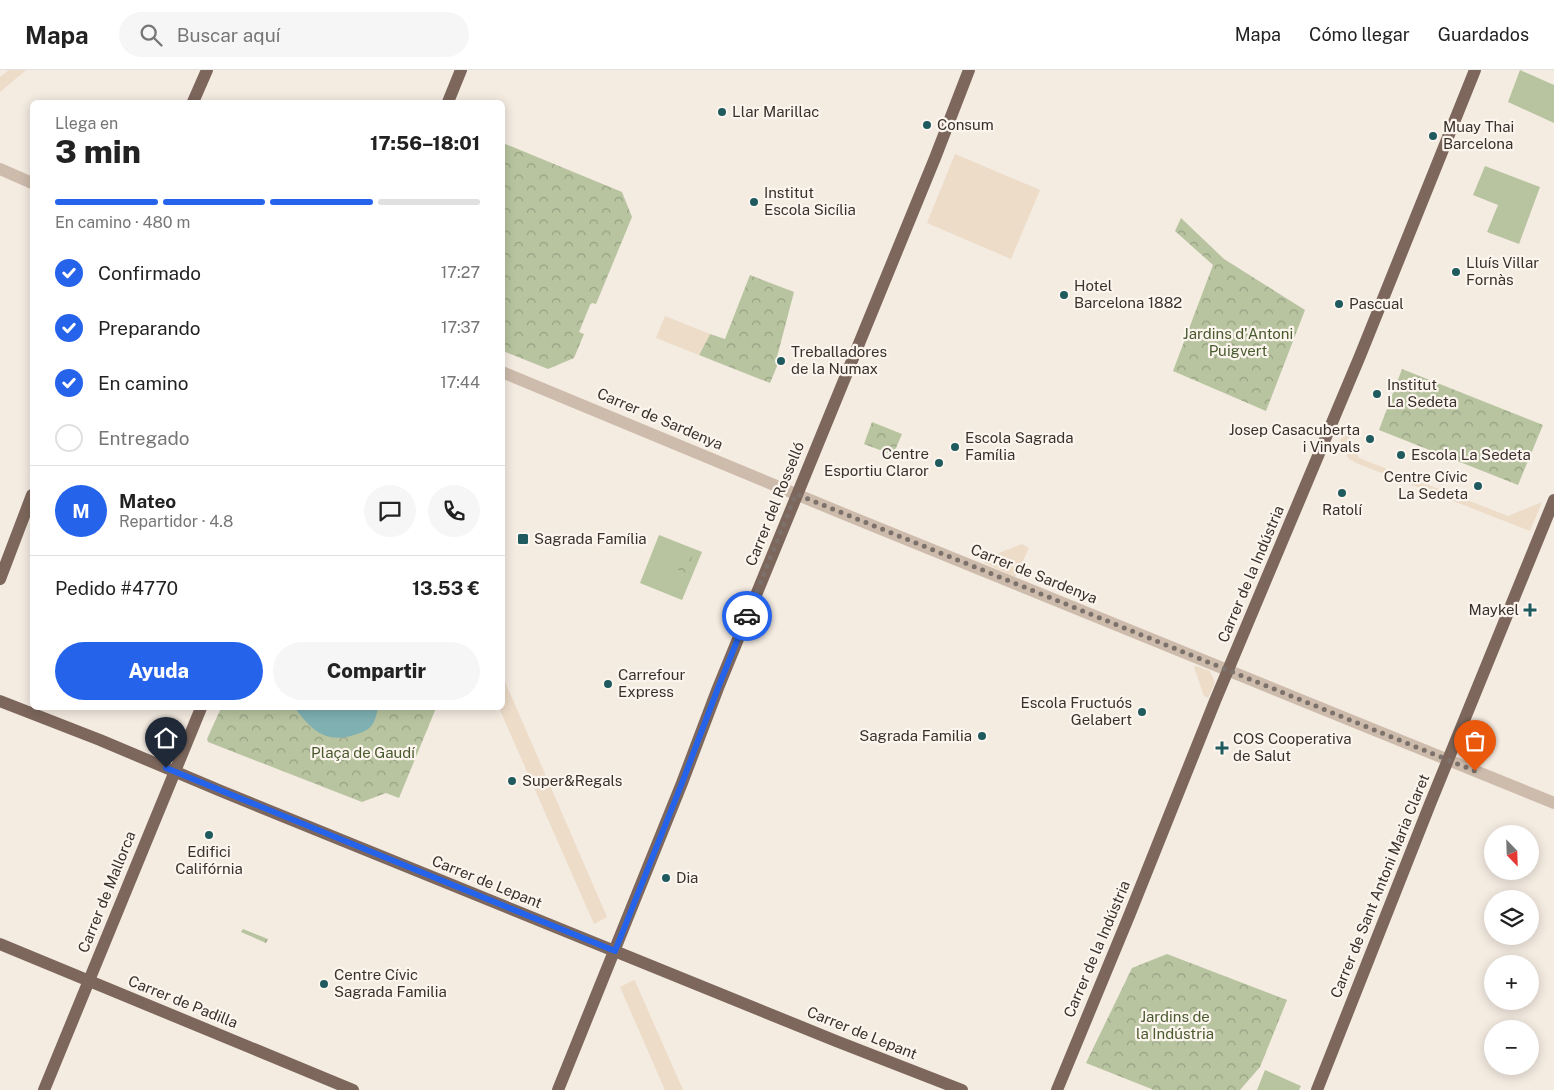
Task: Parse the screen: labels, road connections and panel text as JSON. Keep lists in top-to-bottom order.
{
  "streets": {
    "main road": [
      "Carrer del Rosselló",
      "Carrer de la Indústria",
      "Carrer de Lepant",
      "Carrer de Sant Antoni Maria Claret",
      "Carrer de Mallorca",
      "Carrer de Padilla"
    ],
    "street": ["Carrer de Sardenya"]
  },
  "crossings": [
    ["Carrer de Sardenya", "Carrer del Rosselló"],
    ["Carrer de Sardenya", "Carrer de la Indústria"],
    ["Carrer de Sardenya", "Carrer de Sant Antoni Maria Claret"],
    ["Carrer del Rosselló", "Carrer de Lepant"],
    ["Carrer de Lepant", "Carrer de Mallorca"],
    ["Carrer de Mallorca", "Carrer de Padilla"]
  ],
  "parks": ["Jardins d'Antoni Puigvert", "Plaça de Gaudí", "Jardins de la Indústria"],
  "places": {
    "other": [
      "Llar Marillac",
      "Consum",
      "Muay Thai Barcelona",
      "Institut Escola Sicília",
      "Lluís Villar Fornàs",
      "Hotel Barcelona 1882",
      "Pascual",
      "Treballadores de la Numax",
      "Institut La Sedeta",
      "Josep Casacuberta i Vinyals",
      "Escola Sagrada Família",
      "Escola La Sedeta",
      "Centre Esportiu Claror",
      "Centre Cívic La Sedeta",
      "Ratolí",
      "Carrefour Express",
      "Escola Fructuós Gelabert",
      "Sagrada Familia",
      "Super&Regals",
      "Edifici Califórnia",
      "Dia",
      "Centre Cívic Sagrada Familia"
    ],
    "transit": ["Sagrada Família"],
    "health": ["Maykel", "COS Cooperativa de Salut"]
  },
  "north": "bottom right",
  "page": {
    "header": "Mapa",
    "search": "Buscar aquí",
    "nav": ["Mapa", "Cómo llegar", "Guardados"],
    "heading": ["3 min", "Llega en", "17:56–18:01"],
    "panel": [
      "Mateo",
      "Repartidor · 4.8",
      "Pedido #4770",
      "13.53 €"
    ],
    "bar": "En camino · 480 m",
    "list": [
      ["Confirmado", "17:27"],
      ["Preparando", "17:37"],
      ["En camino", "17:44"],
      "Entregado"
    ],
    "round": "M",
    "buttons": ["Ayuda", "Compartir"],
    "map_buttons": ["+", "−"]
  }
}
